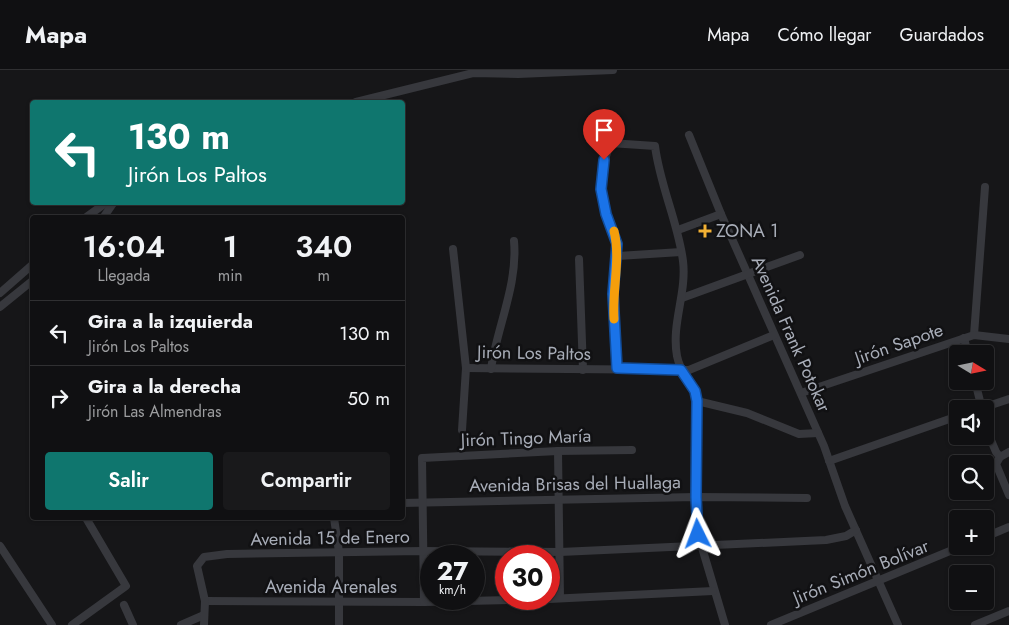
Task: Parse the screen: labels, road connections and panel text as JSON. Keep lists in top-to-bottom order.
{
  "streets": {
    "street": [
      "Avenida Frank Potokar",
      "Jirón Sapote",
      "Jirón Los Paltos",
      "Jirón Tingo María",
      "Avenida Brisas del Huallaga",
      "Avenida 15 de Enero",
      "Jirón Simón Bolívar",
      "Avenida Arenales"
    ]
  },
  "crossings": [
    ["Avenida Frank Potokar", "Jirón Sapote"],
    ["Avenida Frank Potokar", "Jirón Los Paltos"],
    ["Avenida Frank Potokar", "Avenida 15 de Enero"],
    ["Avenida Frank Potokar", "Jirón Simón Bolívar"],
    ["Jirón Tingo María", "Avenida Brisas del Huallaga"],
    ["Avenida 15 de Enero", "Avenida Arenales"]
  ],
  "places": {
    "health": ["ZONA 1"]
  },
  "north": "right",
  "page": {
    "header": "Mapa",
    "nav": ["Mapa", "Cómo llegar", "Guardados"],
    "turn": ["130 m", "Jirón Los Paltos"],
    "eta": [
      "16:04",
      "Llegada",
      "1",
      "min",
      "340",
      "m"
    ],
    "list": [
      {
        "name": "Gira a la izquierda",
        "note": "Jirón Los Paltos",
        "value": "130 m"
      },
      {
        "name": "Gira a la derecha",
        "note": "Jirón Las Almendras",
        "value": "50 m"
      }
    ],
    "map_buttons": ["+", "−"],
    "buttons": ["Salir", "Compartir"],
    "speed": "27 km/h",
    "limit": "30"
  }
}
